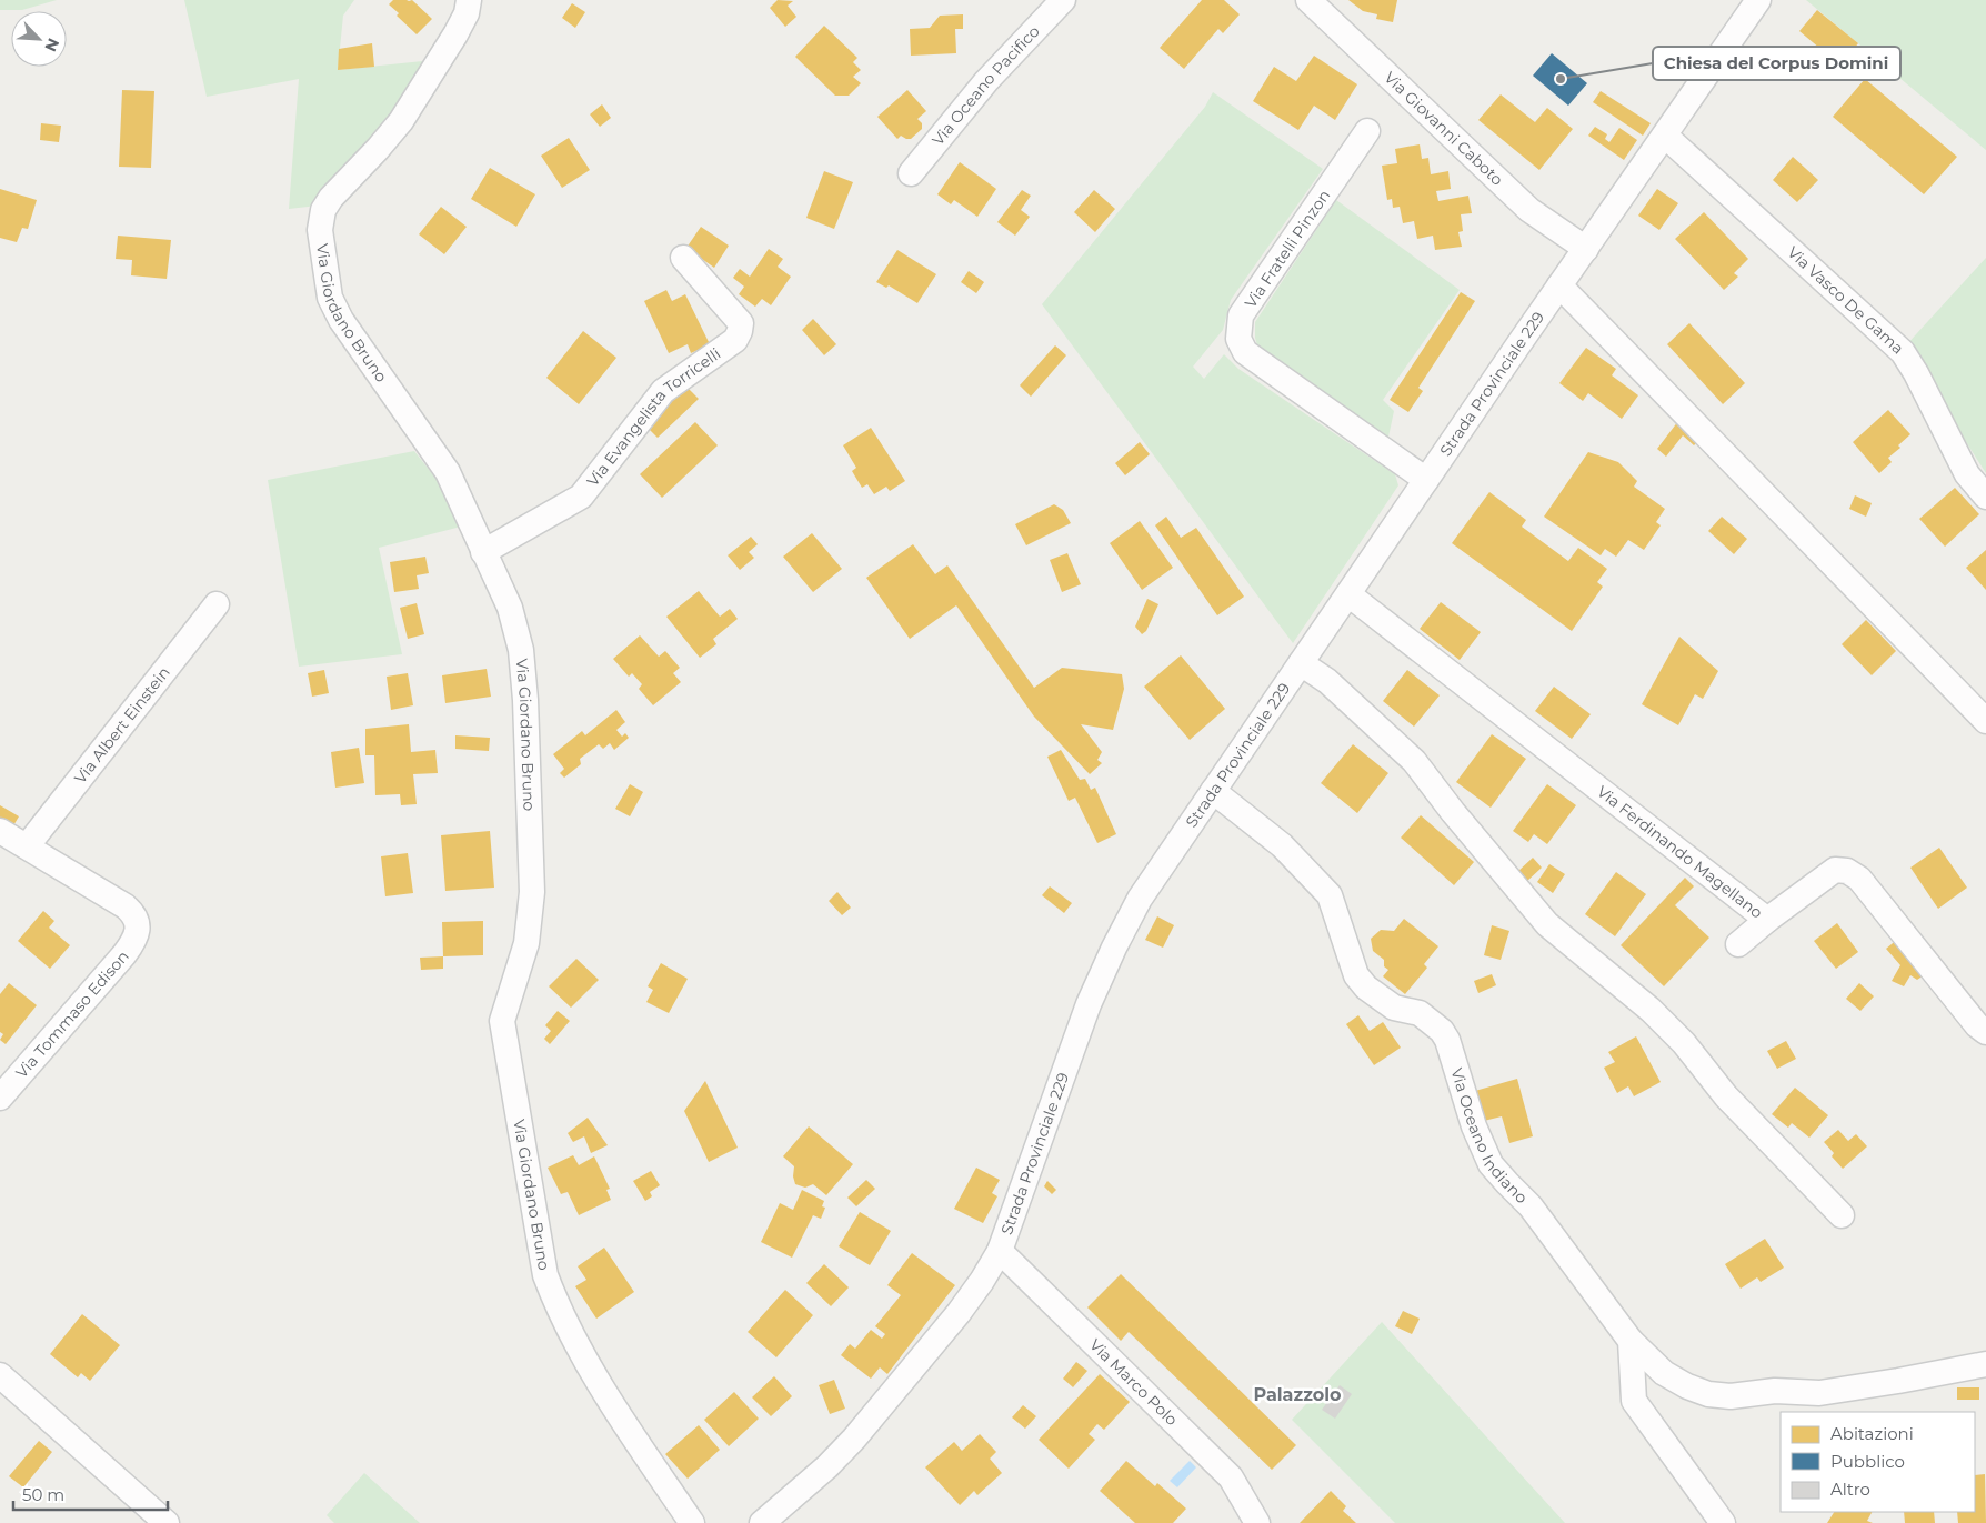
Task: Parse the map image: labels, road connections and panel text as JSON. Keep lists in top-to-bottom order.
{
  "streets": {
    "street": [
      "Via Oceano Pacifico",
      "Via Giovanni Caboto",
      "Via Fratelli Pinzon",
      "Via Vasco De Gama",
      "Via Giordano Bruno",
      "Strada Provinciale 229",
      "Via Evangelista Torricelli",
      "Via Albert Einstein",
      "Via Ferdinando Magellano",
      "Via Tommaso Edison",
      "Via Oceano Indiano",
      "Via Marco Polo"
    ]
  },
  "crossings": [
    ["Via Giovanni Caboto", "Strada Provinciale 229"],
    ["Via Fratelli Pinzon", "Strada Provinciale 229"],
    ["Via Vasco De Gama", "Strada Provinciale 229"],
    ["Via Giordano Bruno", "Via Evangelista Torricelli"],
    ["Strada Provinciale 229", "Via Ferdinando Magellano"],
    ["Strada Provinciale 229", "Via Oceano Indiano"],
    ["Strada Provinciale 229", "Via Marco Polo"],
    ["Via Albert Einstein", "Via Tommaso Edison"]
  ],
  "districts": ["Palazzolo"],
  "places": ["Chiesa del Corpus Domini"],
  "legend": ["Abitazioni", "Pubblico", "Altro"],
  "scale_bar": "50 m",
  "north": "bottom right"
}
